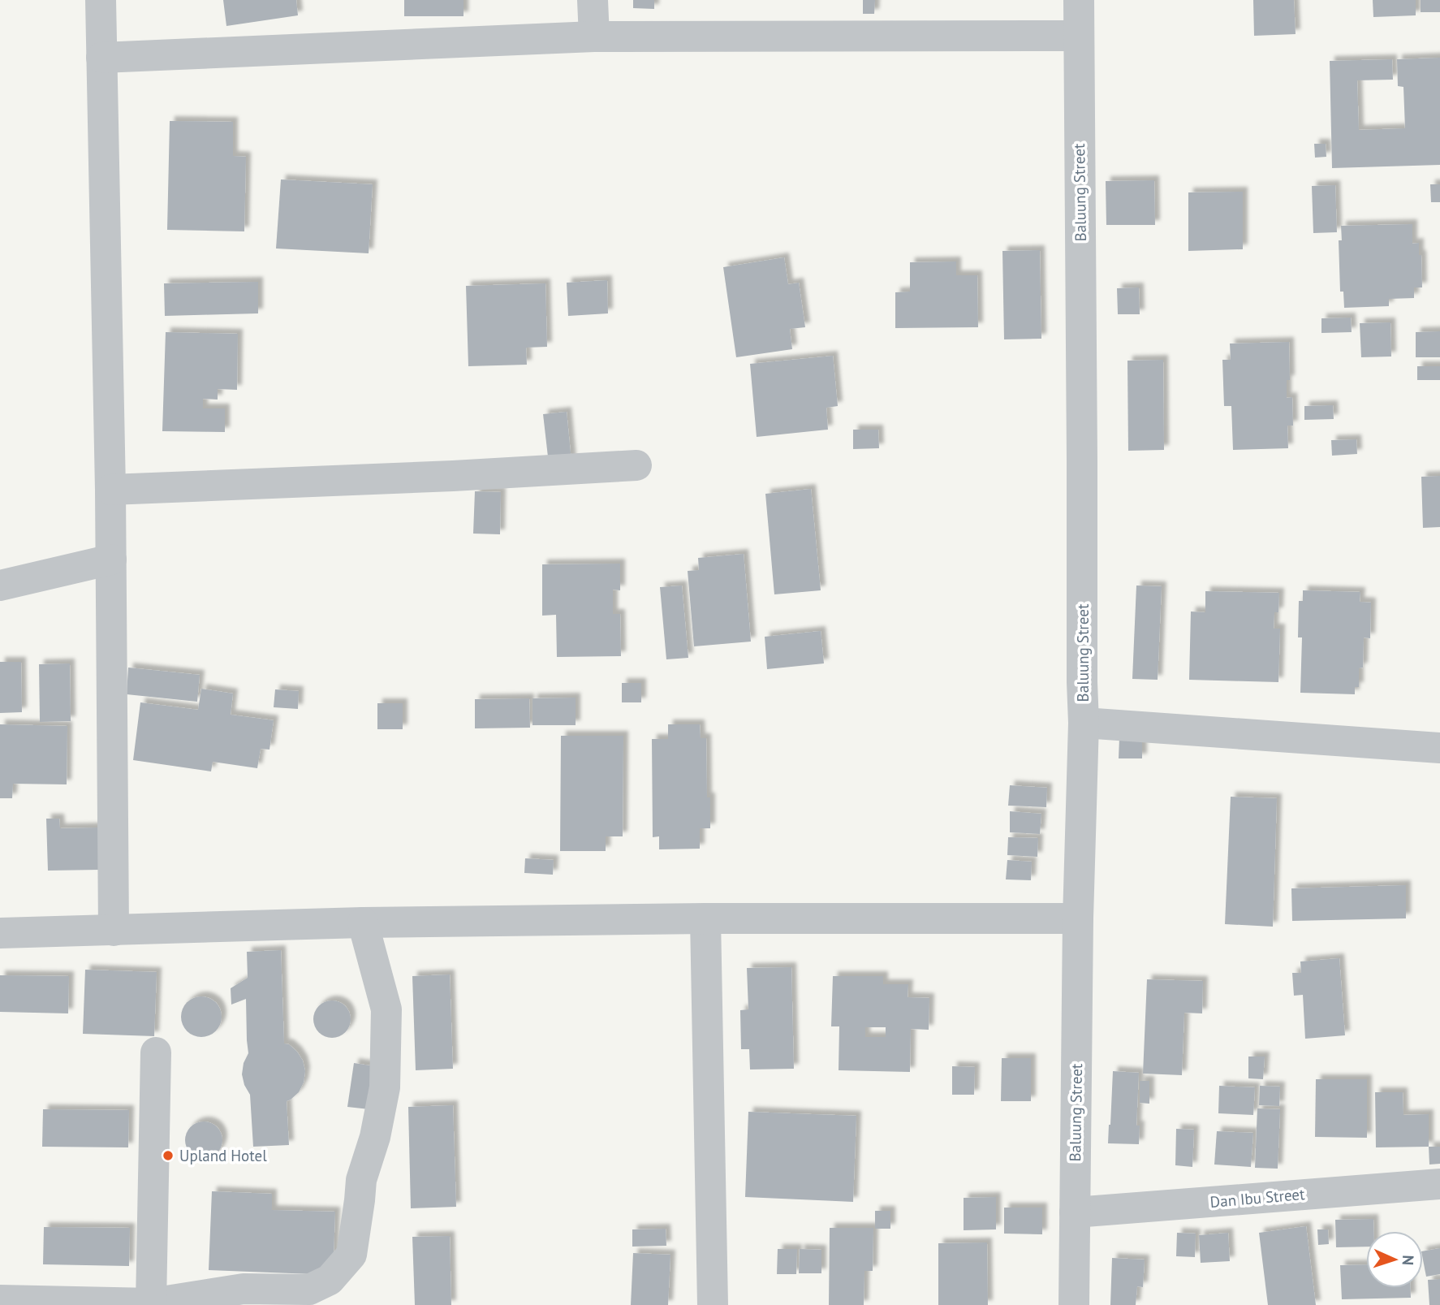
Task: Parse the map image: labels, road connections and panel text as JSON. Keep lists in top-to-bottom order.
{
  "streets": {
    "street": ["Baluung Street", "Dan Ibu Street"]
  },
  "crossings": [
    ["Baluung Street", "Dan Ibu Street"]
  ],
  "places": ["Upland Hotel"],
  "north": "right"
}
